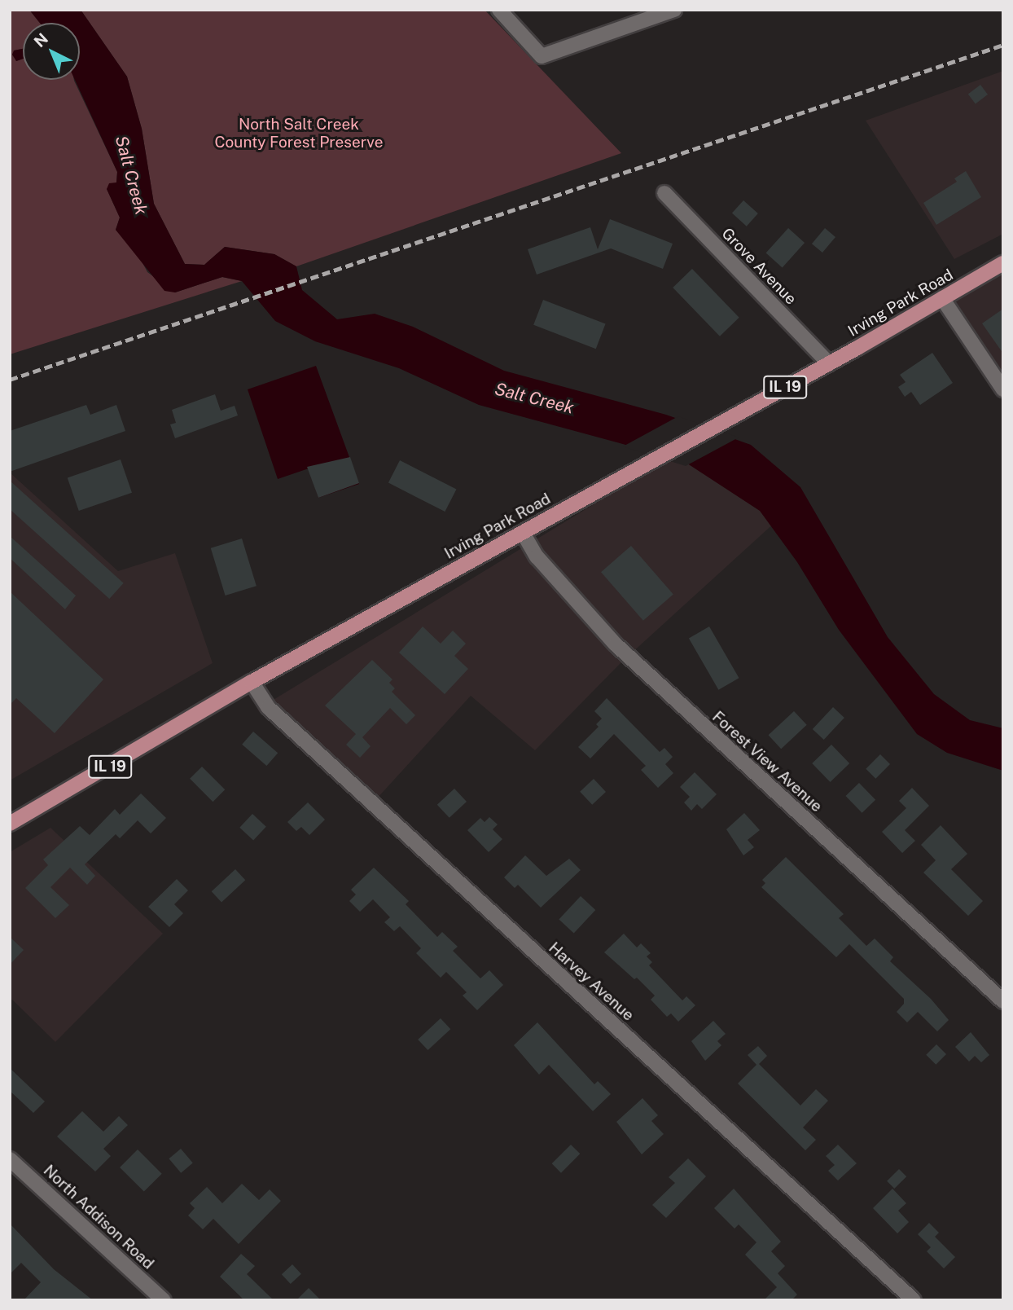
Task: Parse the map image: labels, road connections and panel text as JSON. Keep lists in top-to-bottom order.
{
  "streets": {
    "main road": ["Irving Park Road", "IL 19"],
    "street": [
      "Grove Avenue",
      "Forest View Avenue",
      "Harvey Avenue",
      "North Addison Road"
    ]
  },
  "crossings": [
    ["Grove Avenue", "Irving Park Road"],
    ["Irving Park Road", "Forest View Avenue"],
    ["Irving Park Road", "Harvey Avenue"]
  ],
  "water": ["Salt Creek"],
  "parks": ["North Salt Creek County Forest Preserve"],
  "north": "top left"
}
